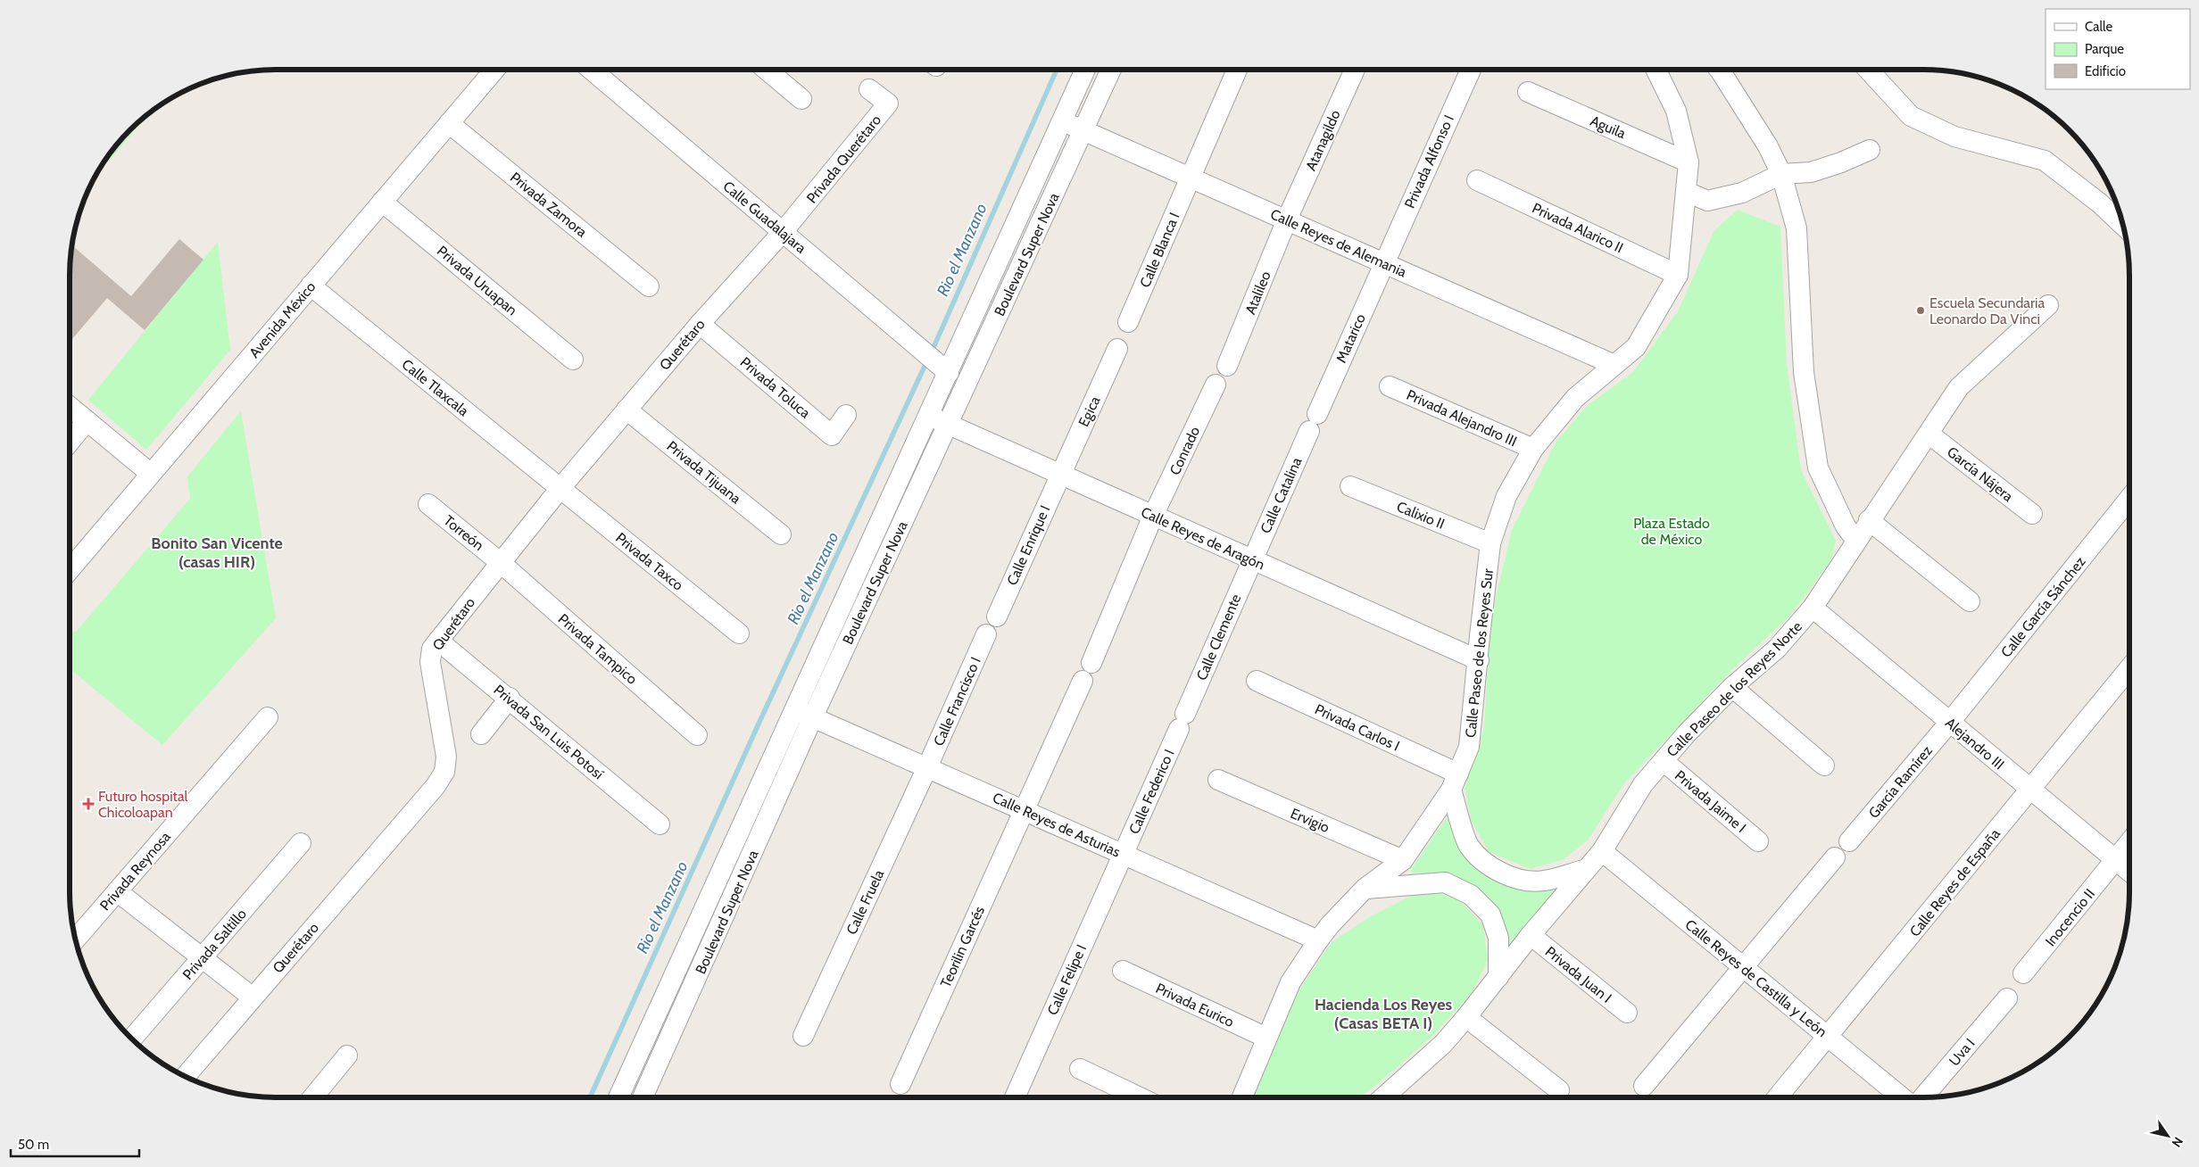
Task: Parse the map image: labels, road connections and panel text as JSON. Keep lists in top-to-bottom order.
{
  "streets": {
    "street": [
      "Aguila",
      "Atanagildo",
      "Privada Querétaro",
      "Privada Alfonso I",
      "Privada Zamora",
      "Calle Guadalajara",
      "Privada Alarico II",
      "Calle Reyes de Alemania",
      "Calle Blanca I",
      "Boulevard Super Nova",
      "Privada Uruapan",
      "Atalileo",
      "Avenida México",
      "Matarico",
      "Querétaro",
      "Calle Tlaxcala",
      "Privada Toluca",
      "Egica",
      "Privada Alejandro III",
      "Conrado",
      "Privada Tijuana",
      "García Nájera",
      "Calle Catalina",
      "Calixio II",
      "Torreón",
      "Calle Reyes de Aragón",
      "Calle Enrique I",
      "Privada Taxco",
      "Calle García Sánchez",
      "Calle Clemente",
      "Privada Tampico",
      "Calle Paseo de los Reyes Sur",
      "Calle Paseo de los Reyes Norte",
      "Calle Francisco I",
      "Privada Carlos I",
      "Privada San Luis Potosí",
      "Alejandro III",
      "García Ramírez",
      "Calle Federico I",
      "Privada Jaime I",
      "Ervigio",
      "Calle Reyes de Asturias",
      "Privada Reynosa",
      "Calle Reyes de España",
      "Calle Fruela",
      "Inocencio II",
      "Privada Saltillo",
      "Teorilin Garcés",
      "Privada Juan I",
      "Calle Reyes de Castilla y León",
      "Calle Felipe I",
      "Privada Eurico",
      "Uva I"
    ]
  },
  "crossings": [
    ["Aguila", "Calle Paseo de los Reyes Sur"],
    ["Atanagildo", "Calle Reyes de Alemania"],
    ["Atanagildo", "Atalileo"],
    ["Privada Querétaro", "Calle Guadalajara"],
    ["Privada Querétaro", "Querétaro"],
    ["Privada Alfonso I", "Calle Reyes de Alemania"],
    ["Privada Alfonso I", "Matarico"],
    ["Privada Zamora", "Avenida México"],
    ["Calle Guadalajara", "Boulevard Super Nova"],
    ["Calle Guadalajara", "Querétaro"],
    ["Privada Alarico II", "Calle Paseo de los Reyes Sur"],
    ["Calle Reyes de Alemania", "Calle Blanca I"],
    ["Calle Reyes de Alemania", "Boulevard Super Nova"],
    ["Calle Reyes de Alemania", "Atalileo"],
    ["Calle Reyes de Alemania", "Matarico"],
    ["Calle Reyes de Alemania", "Calle Paseo de los Reyes Sur"],
    ["Boulevard Super Nova", "Calle Reyes de Aragón"],
    ["Boulevard Super Nova", "Calle Reyes de Asturias"],
    ["Privada Uruapan", "Avenida México"],
    ["Avenida México", "Calle Tlaxcala"],
    ["Matarico", "Calle Catalina"],
    ["Querétaro", "Calle Tlaxcala"],
    ["Querétaro", "Privada Toluca"],
    ["Querétaro", "Privada Tijuana"],
    ["Querétaro", "Torreón"],
    ["Querétaro", "Privada Taxco"],
    ["Querétaro", "Privada Tampico"],
    ["Querétaro", "Privada San Luis Potosí"],
    ["Calle Tlaxcala", "Privada Taxco"],
    ["Egica", "Calle Reyes de Aragón"],
    ["Egica", "Calle Enrique I"],
    ["Privada Alejandro III", "Calle Paseo de los Reyes Sur"],
    ["Conrado", "Calle Reyes de Aragón"],
    ["Conrado", "Teorilin Garcés"],
    ["García Nájera", "Calle Paseo de los Reyes Norte"],
    ["Calle Catalina", "Calle Reyes de Aragón"],
    ["Calle Catalina", "Calle Clemente"],
    ["Calixio II", "Calle Paseo de los Reyes Sur"],
    ["Torreón", "Privada Tampico"],
    ["Calle Reyes de Aragón", "Calle Enrique I"],
    ["Calle Reyes de Aragón", "Calle Clemente"],
    ["Calle Reyes de Aragón", "Calle Paseo de los Reyes Sur"],
    ["Calle García Sánchez", "Alejandro III"],
    ["Calle García Sánchez", "García Ramírez"],
    ["Calle Clemente", "Calle Federico I"],
    ["Calle Paseo de los Reyes Sur", "Privada Carlos I"],
    ["Calle Paseo de los Reyes Sur", "Ervigio"],
    ["Calle Paseo de los Reyes Sur", "Calle Reyes de Asturias"],
    ["Calle Paseo de los Reyes Sur", "Privada Eurico"],
    ["Calle Paseo de los Reyes Norte", "Alejandro III"],
    ["Calle Paseo de los Reyes Norte", "Privada Jaime I"],
    ["Calle Paseo de los Reyes Norte", "Privada Juan I"],
    ["Calle Paseo de los Reyes Norte", "Calle Reyes de Castilla y León"],
    ["Calle Francisco I", "Calle Reyes de Asturias"],
    ["Calle Francisco I", "Calle Fruela"],
    ["Alejandro III", "García Ramírez"],
    ["Alejandro III", "Calle Reyes de España"],
    ["Alejandro III", "Inocencio II"],
    ["Calle Federico I", "Calle Reyes de Asturias"],
    ["Calle Federico I", "Calle Felipe I"],
    ["Calle Reyes de Asturias", "Calle Fruela"],
    ["Calle Reyes de Asturias", "Teorilin Garcés"],
    ["Calle Reyes de Asturias", "Calle Felipe I"],
    ["Calle Reyes de España", "Calle Reyes de Castilla y León"]
  ],
  "districts": ["Bonito San Vicente (casas HIR)", "Hacienda Los Reyes (Casas BETA I)"],
  "water": ["Rio el Manzano"],
  "parks": ["Plaza Estado de México"],
  "places": {
    "other": ["Escuela Secundaria Leonardo Da Vinci"],
    "health": ["Futuro hospital Chicoloapan"]
  },
  "legend": ["Calle", "Parque", "Edificio"],
  "scale_bar": "50 m",
  "north": "bottom right"
}
